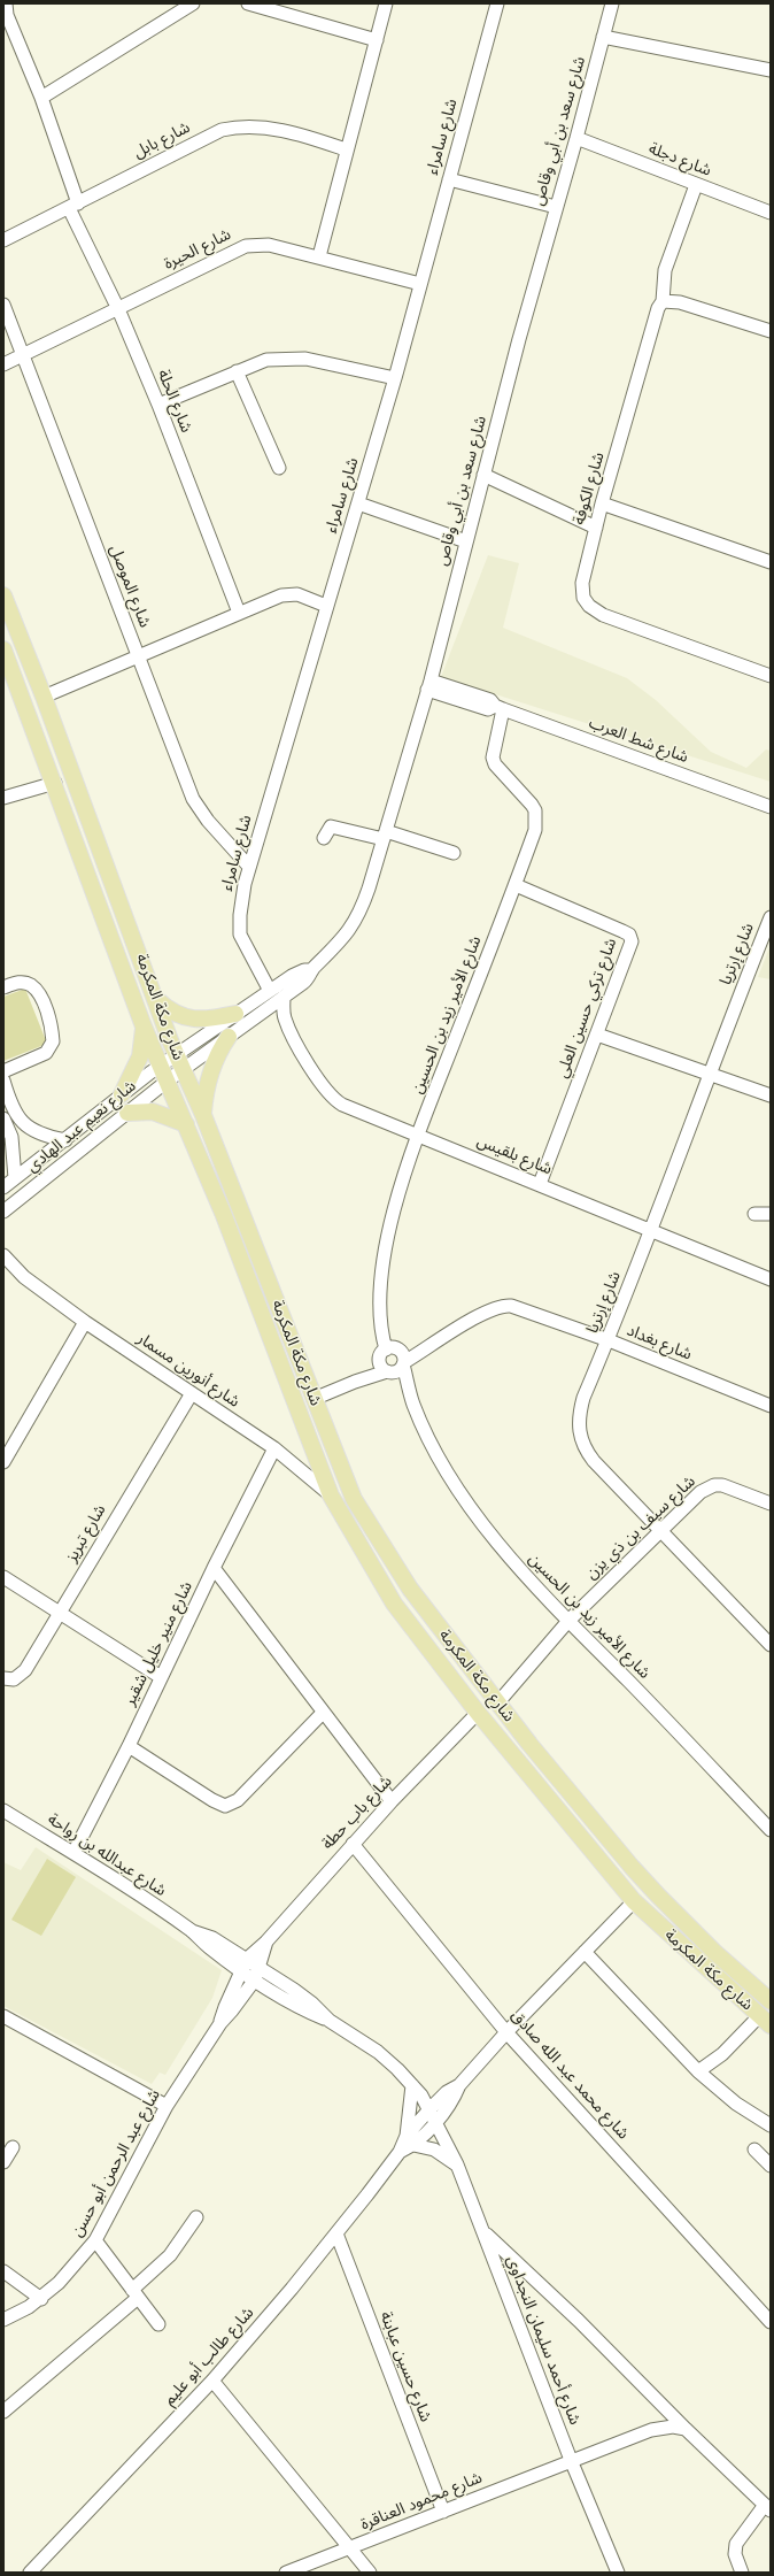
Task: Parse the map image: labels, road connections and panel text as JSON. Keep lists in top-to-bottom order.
{
  "streets": {
    "main road": ["شارع مكة المكرمة"],
    "street": [
      "شارع سعد بن أبي وقاص",
      "شارع سامراء",
      "شارع بابل",
      "شارع دجلة",
      "شارع الحيرة",
      "شارع الحلة",
      "شارع الكوفة",
      "شارع الموصل",
      "شارع شط العرب",
      "شارع إرتريا",
      "شارع تركي حسين العلي",
      "شارع الأمير زيد بن الحسين",
      "شارع نعيم عبد الهادي",
      "شارع بلقيس",
      "شارع بغداد",
      "شارع أنورين مسمار",
      "شارع سيف بن ذي يزن",
      "شارع تبريز",
      "شارع منير خليل شقير",
      "شارع باب حطة",
      "شارع عبدالله بن رواحة",
      "شارع محمد عبد الله صادق",
      "شارع عبد الرحمن أبو حسن",
      "شارع أحمد سليمان النجداوي",
      "شارع طالب أبو عليم",
      "شارع حسين عبابنة",
      "شارع محمود العناقرة"
    ]
  },
  "crossings": [
    ["شارع سعد بن أبي وقاص", "شارع سامراء"],
    ["شارع سعد بن أبي وقاص", "شارع دجلة"],
    ["شارع سعد بن أبي وقاص", "شارع شط العرب"],
    ["شارع سعد بن أبي وقاص", "شارع مكة المكرمة"],
    ["شارع سعد بن أبي وقاص", "شارع نعيم عبد الهادي"],
    ["شارع سعد بن أبي وقاص", "شارع بلقيس"],
    ["شارع سامراء", "شارع الحيرة"],
    ["شارع سامراء", "شارع الموصل"],
    ["شارع بابل", "شارع الحلة"],
    ["شارع دجلة", "شارع الكوفة"],
    ["شارع الحيرة", "شارع الحلة"],
    ["شارع الحيرة", "شارع الموصل"],
    ["شارع شط العرب", "شارع الأمير زيد بن الحسين"],
    ["شارع إرتريا", "شارع بلقيس"],
    ["شارع إرتريا", "شارع بغداد"],
    ["شارع إرتريا", "شارع سيف بن ذي يزن"],
    ["شارع مكة المكرمة", "شارع نعيم عبد الهادي"],
    ["شارع مكة المكرمة", "شارع أنورين مسمار"],
    ["شارع مكة المكرمة", "شارع سيف بن ذي يزن"],
    ["شارع مكة المكرمة", "شارع باب حطة"],
    ["شارع مكة المكرمة", "شارع طالب أبو عليم"],
    ["شارع تركي حسين العلي", "شارع الأمير زيد بن الحسين"],
    ["شارع تركي حسين العلي", "شارع بلقيس"],
    ["شارع الأمير زيد بن الحسين", "شارع بلقيس"],
    ["شارع الأمير زيد بن الحسين", "شارع بغداد"],
    ["شارع الأمير زيد بن الحسين", "شارع سيف بن ذي يزن"],
    ["شارع أنورين مسمار", "شارع تبريز"],
    ["شارع أنورين مسمار", "شارع منير خليل شقير"],
    ["شارع منير خليل شقير", "شارع عبدالله بن رواحة"],
    ["شارع باب حطة", "شارع عبدالله بن رواحة"],
    ["شارع باب حطة", "شارع محمد عبد الله صادق"],
    ["شارع باب حطة", "شارع عبد الرحمن أبو حسن"],
    ["شارع عبدالله بن رواحة", "شارع عبد الرحمن أبو حسن"],
    ["شارع عبدالله بن رواحة", "شارع أحمد سليمان النجداوي"],
    ["شارع عبدالله بن رواحة", "شارع طالب أبو عليم"],
    ["شارع محمد عبد الله صادق", "شارع طالب أبو عليم"],
    ["شارع أحمد سليمان النجداوي", "شارع طالب أبو عليم"],
    ["شارع أحمد سليمان النجداوي", "شارع محمود العناقرة"],
    ["شارع طالب أبو عليم", "شارع حسين عبابنة"],
    ["شارع حسين عبابنة", "شارع محمود العناقرة"]
  ]
}
